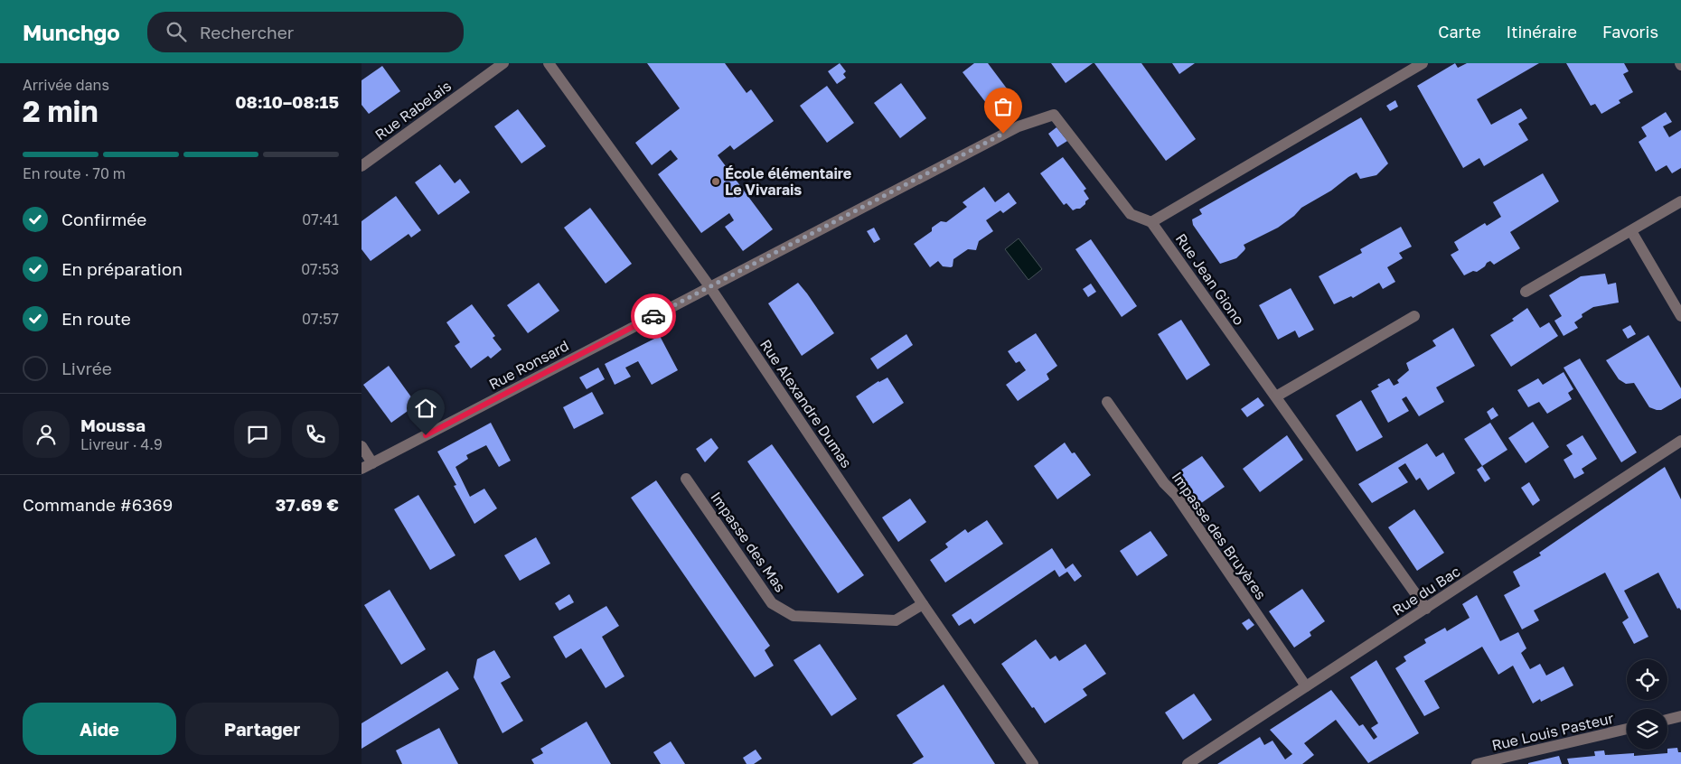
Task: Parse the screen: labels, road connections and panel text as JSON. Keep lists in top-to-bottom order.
{
  "streets": {
    "street": [
      "Rue Rabelais",
      "Rue Jean Giono",
      "Rue Ronsard",
      "Rue Alexandre Dumas",
      "Impasse des Bruyères",
      "Impasse des Mas",
      "Rue du Bac",
      "Rue Louis Pasteur"
    ]
  },
  "crossings": [
    ["Rue Jean Giono", "Rue Ronsard"],
    ["Rue Jean Giono", "Rue du Bac"],
    ["Rue Ronsard", "Rue Alexandre Dumas"],
    ["Rue Alexandre Dumas", "Impasse des Mas"],
    ["Impasse des Bruyères", "Rue du Bac"]
  ],
  "places": ["École élémentaire Le Vivarais"],
  "page": {
    "header": "Munchgo",
    "search": "Rechercher",
    "nav": ["Carte", "Itinéraire", "Favoris"],
    "heading": ["2 min", "Arrivée dans", "08:10–08:15"],
    "panel": [
      "Moussa",
      "Livreur · 4.9",
      "Commande #6369",
      "37.69 €"
    ],
    "bar": "En route · 70 m",
    "list": [
      ["Confirmée", "07:41"],
      ["En préparation", "07:53"],
      ["En route", "07:57"],
      "Livrée"
    ],
    "buttons": ["Aide", "Partager"]
  }
}
